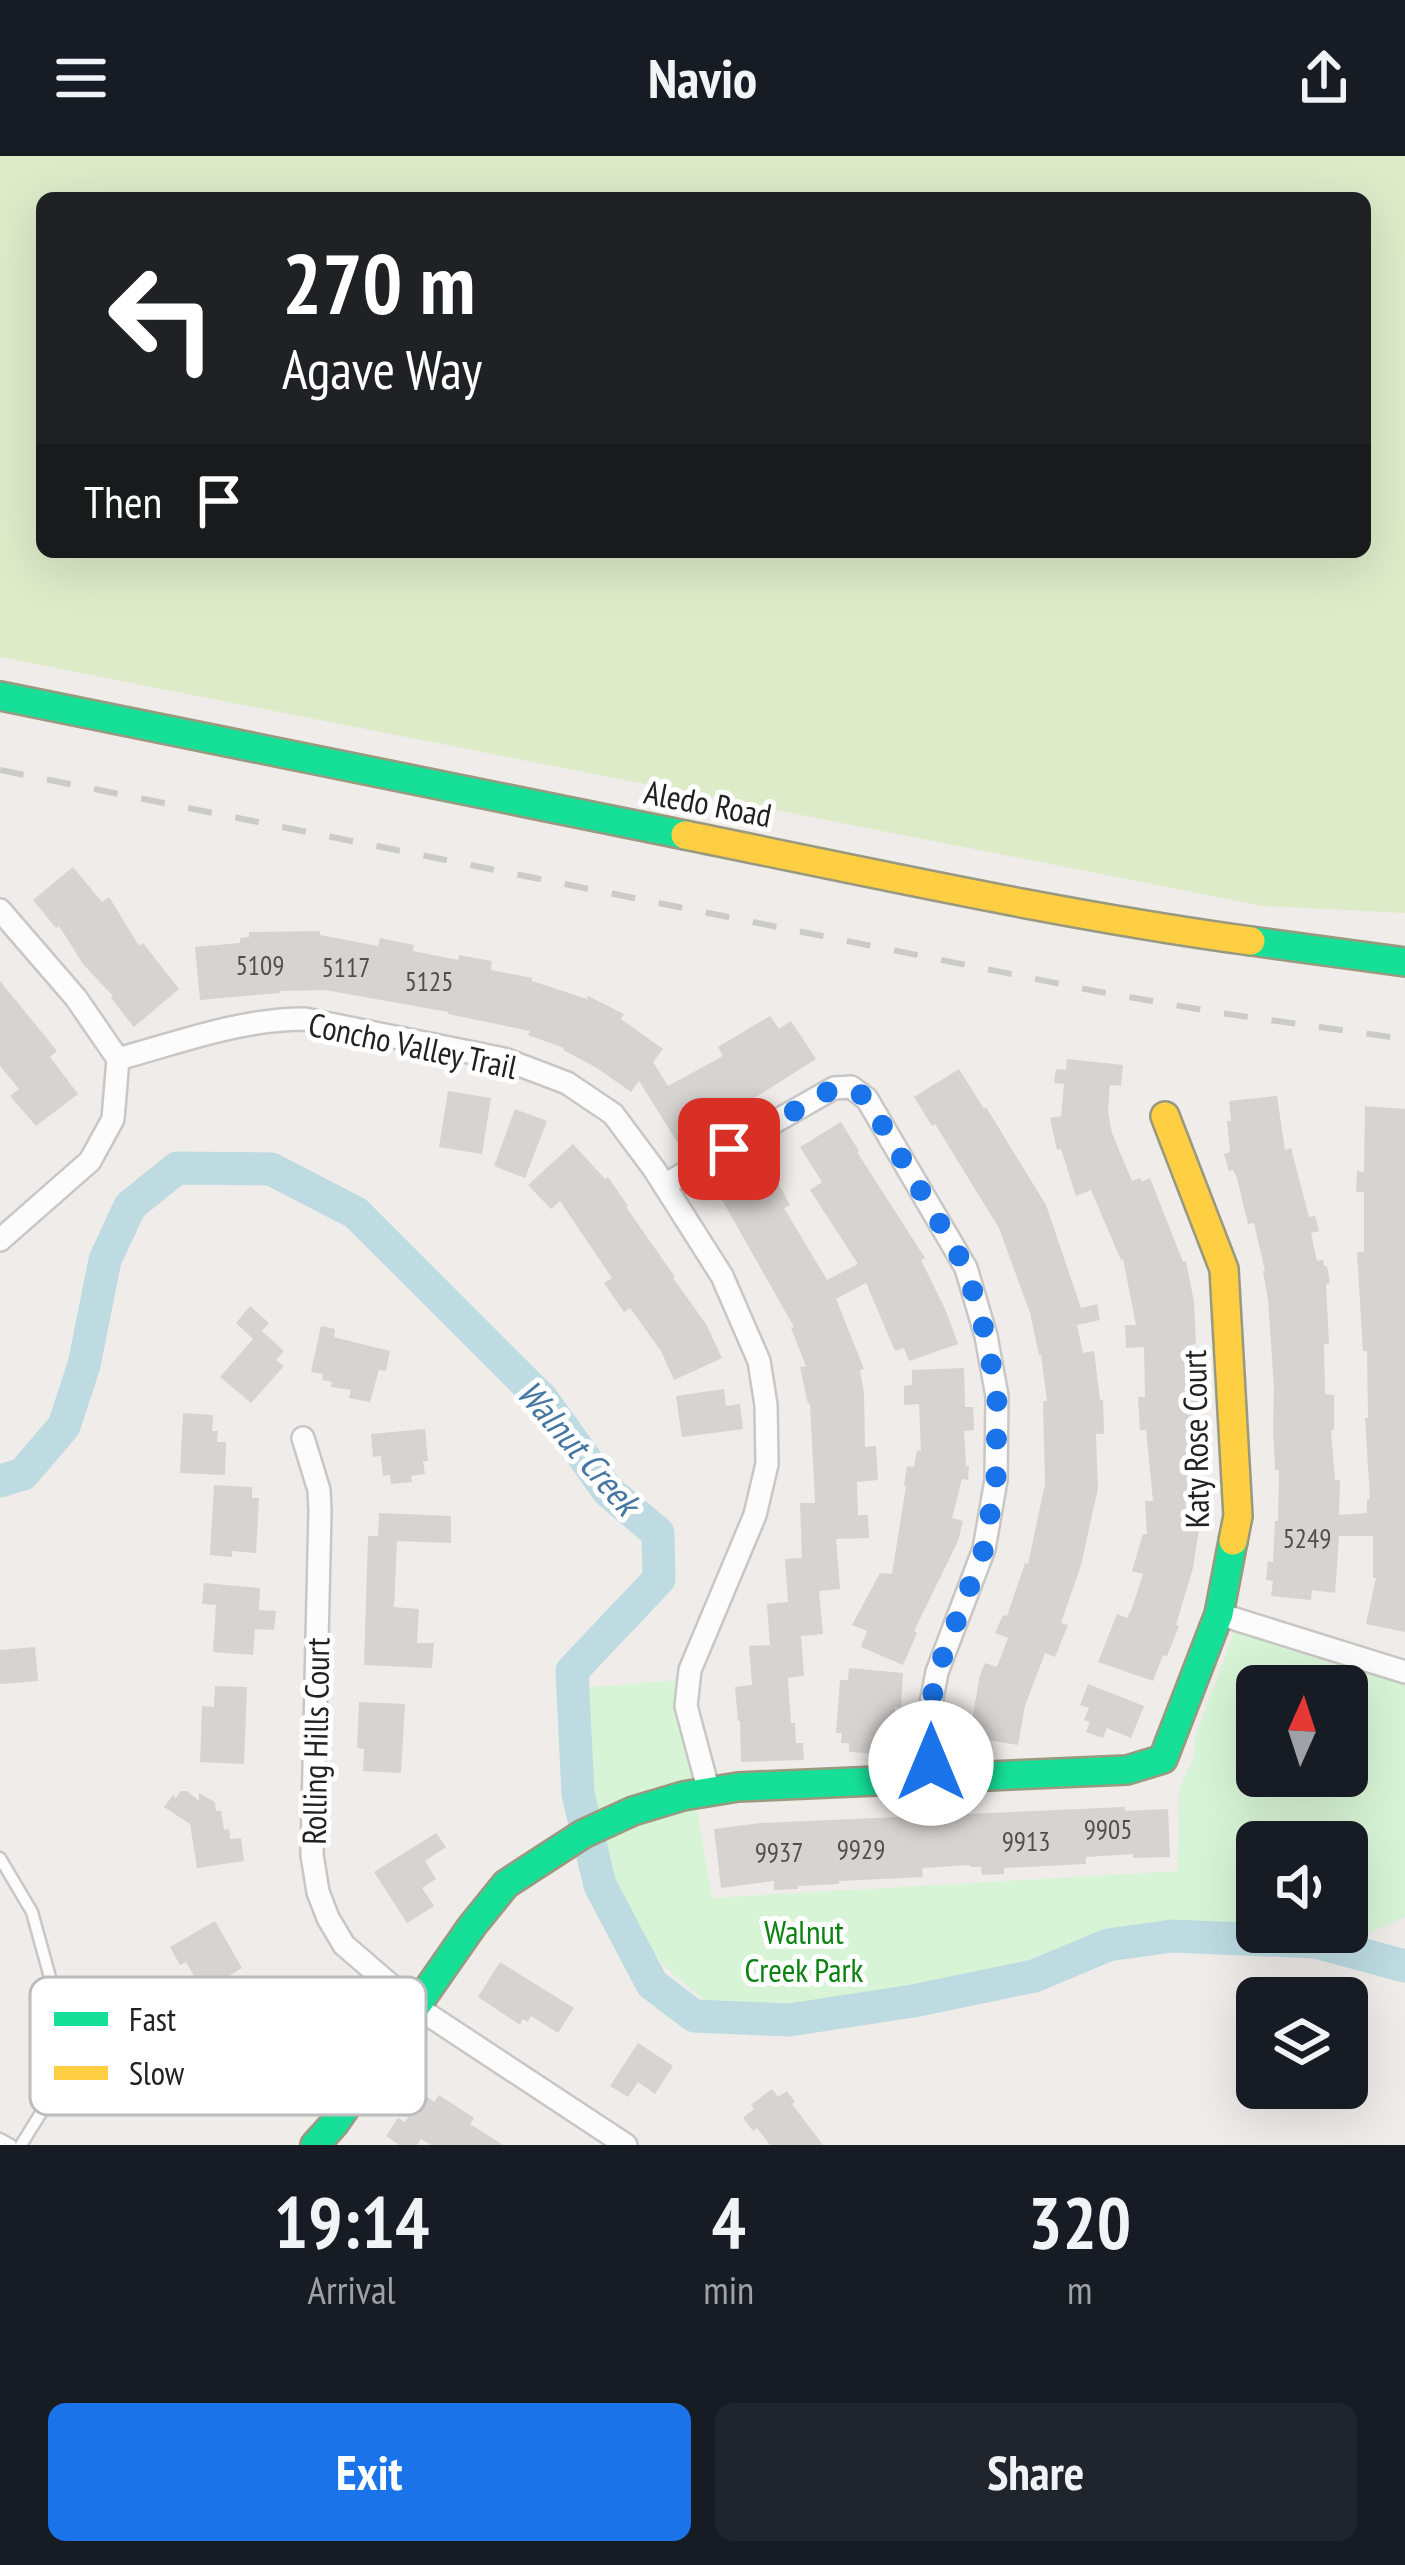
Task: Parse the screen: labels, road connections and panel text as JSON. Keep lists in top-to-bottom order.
{
  "streets": {
    "street": [
      "Aledo Road",
      "Concho Valley Trail",
      "Katy Rose Court",
      "Rolling Hills Court"
    ]
  },
  "water": ["Walnut Creek"],
  "parks": ["Walnut Creek Park"],
  "house_numbers": [
    "5109",
    "5117",
    "5125",
    "5249",
    "9905",
    "9913",
    "9929",
    "9937"
  ],
  "legend": ["Fast", "Slow"],
  "north": "top",
  "page": {
    "header": "Navio",
    "turn": ["270 m", "Agave Way"],
    "then": "Then",
    "eta": [
      "19:14",
      "Arrival",
      "4",
      "min",
      "320",
      "m"
    ],
    "buttons": ["Exit", "Share"]
  }
}
